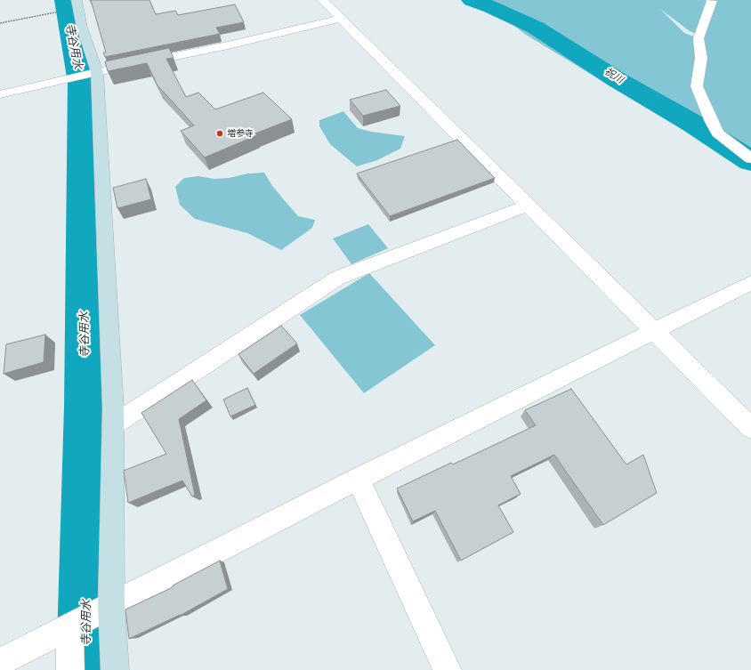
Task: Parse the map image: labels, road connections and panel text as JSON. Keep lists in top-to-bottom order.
{
  "water": ["寺谷用水", "祝川"],
  "places": ["増参寺"]
}
